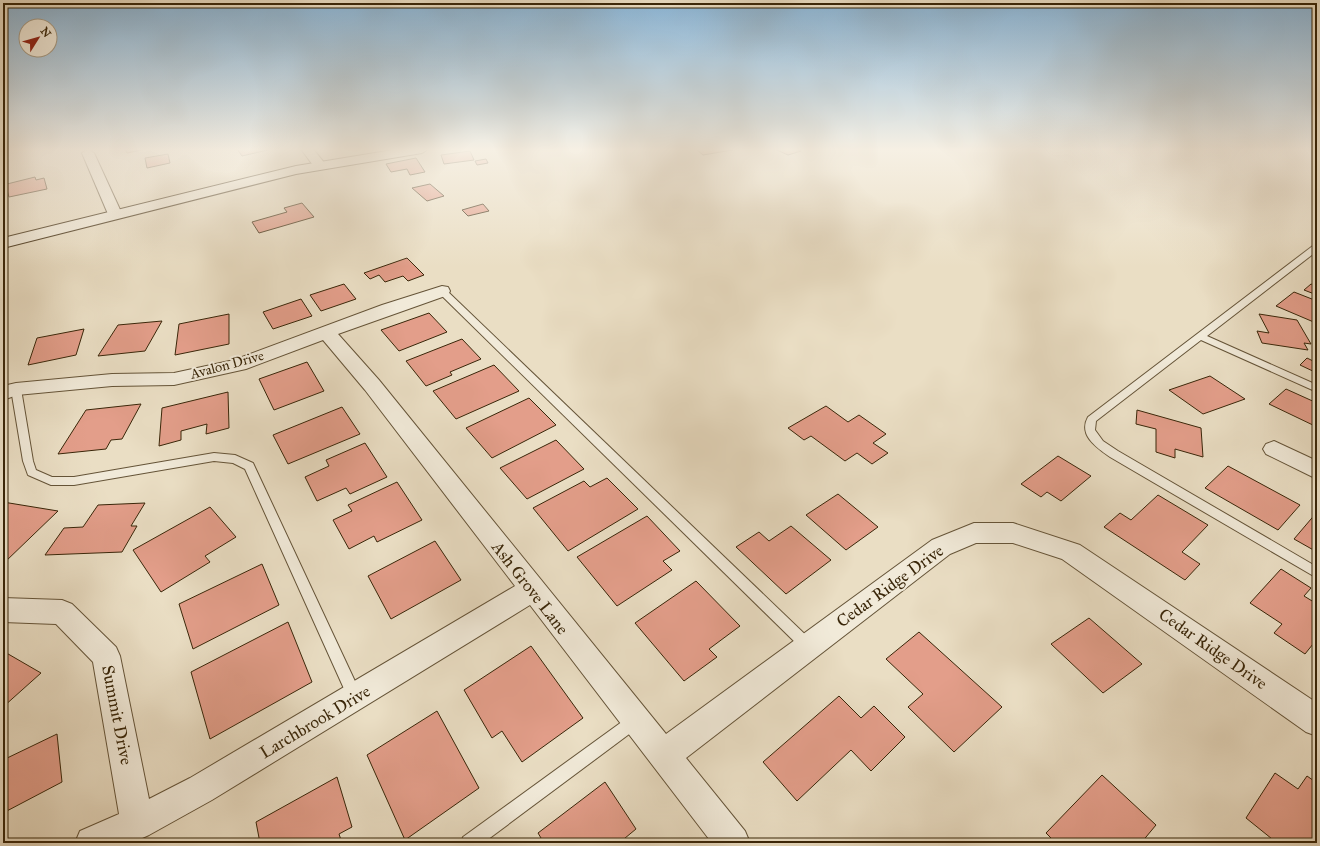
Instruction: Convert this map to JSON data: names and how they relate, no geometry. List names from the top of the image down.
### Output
{
  "streets": {
    "street": [
      "Avalon Drive",
      "Cedar Ridge Drive",
      "Ash Grove Lane",
      "Summit Drive",
      "Larchbrook Drive"
    ]
  },
  "crossings": [
    ["Avalon Drive", "Ash Grove Lane"],
    ["Cedar Ridge Drive", "Ash Grove Lane"],
    ["Ash Grove Lane", "Larchbrook Drive"],
    ["Summit Drive", "Larchbrook Drive"]
  ],
  "north": "top right"
}
